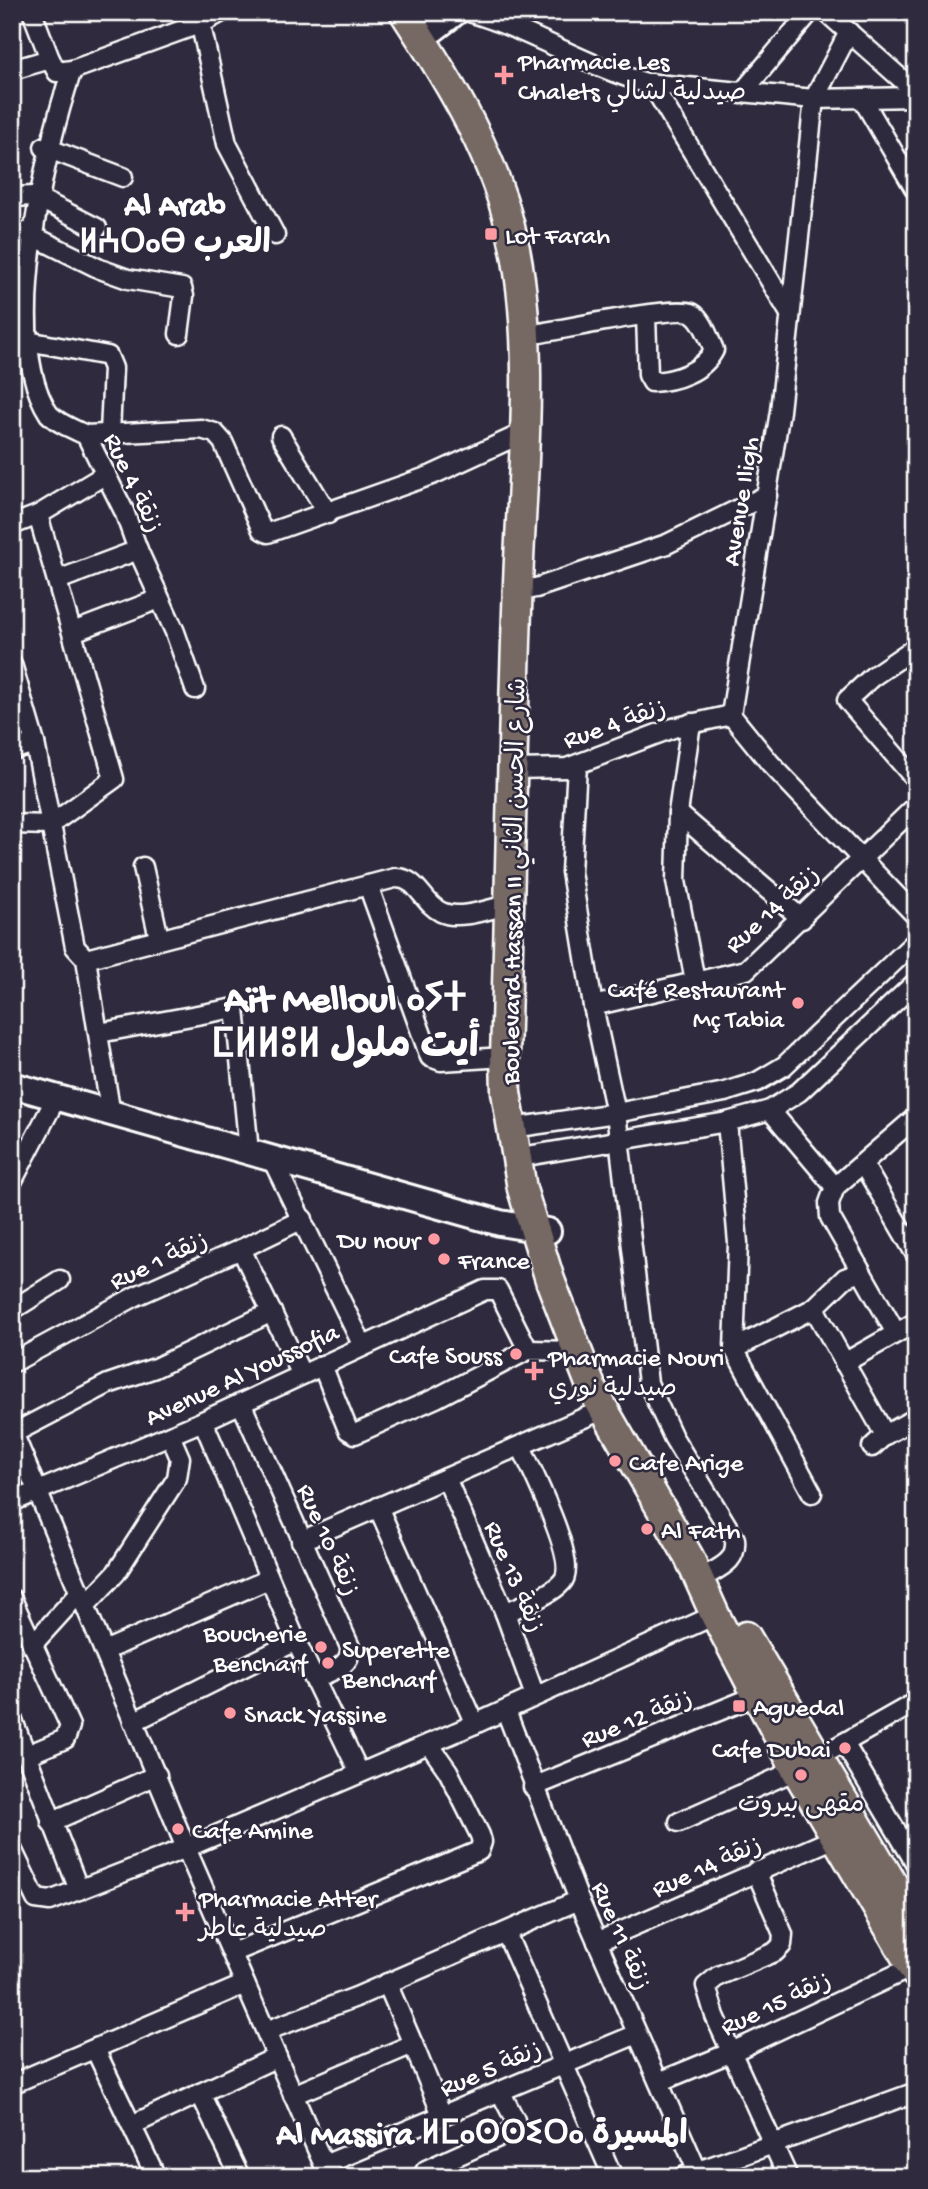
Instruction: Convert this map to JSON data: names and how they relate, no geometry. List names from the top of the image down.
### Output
{
  "streets": {
    "main road": ["Boulevard Hassan II شارع الحسن الثاني"],
    "street": [
      "Rue 4 زنقة",
      "Avenue Iligh",
      "Rue 14 زنقة",
      "Rue 1 زنقة",
      "Avenue Al Youssofia",
      "Rue 10 زنقة",
      "Rue 13 زنقة",
      "Rue 12 زنقة",
      "Rue 11 زنقة",
      "Rue 15 زنقة",
      "Rue 5 زنقة"
    ]
  },
  "crossings": [
    ["Rue 4 زنقة", "Avenue Iligh"],
    ["Rue 4 زنقة", "Boulevard Hassan II شارع الحسن الثاني"],
    ["Boulevard Hassan II شارع الحسن الثاني", "Rue 14 زنقة"],
    ["Boulevard Hassan II شارع الحسن الثاني", "Rue 12 زنقة"],
    ["Boulevard Hassan II شارع الحسن الثاني", "Rue 15 زنقة"],
    ["Rue 14 زنقة", "Rue 11 زنقة"],
    ["Rue 1 زنقة", "Avenue Al Youssofia"],
    ["Avenue Al Youssofia", "Rue 10 زنقة"],
    ["Rue 12 زنقة", "Rue 11 زنقة"],
    ["Rue 11 زنقة", "Rue 15 زنقة"],
    ["Rue 11 زنقة", "Rue 5 زنقة"]
  ],
  "districts": ["Al Arab ⵍⵄⵔⴰⴱ العرب", "Aït Melloul ⴰⵢⵜ ⵎⵍⵍⵓⵍ أيت ملول", "Al Massira ⵍⵎⴰⵙⵙⵉⵔⴰ المسيرة"],
  "places": {
    "health": ["Pharmacie Les Chalets صيدلية لشالي", "Pharmacie Nouri صيدلية نوري", "Pharmacie Atter صيدلية عاطر"],
    "transit": ["Lot Farah", "Aguedal"],
    "other": [
      "Café Restaurant Mç Tabia",
      "Du nour",
      "France",
      "Cafe Souss",
      "Cafe Arige",
      "Al Fath",
      "Boucherie Bencharf",
      "Superette Bencharf",
      "Snack Yassine",
      "Cafe Dubai",
      "مقهى بيروت",
      "Cafe Amine"
    ]
  }
}
